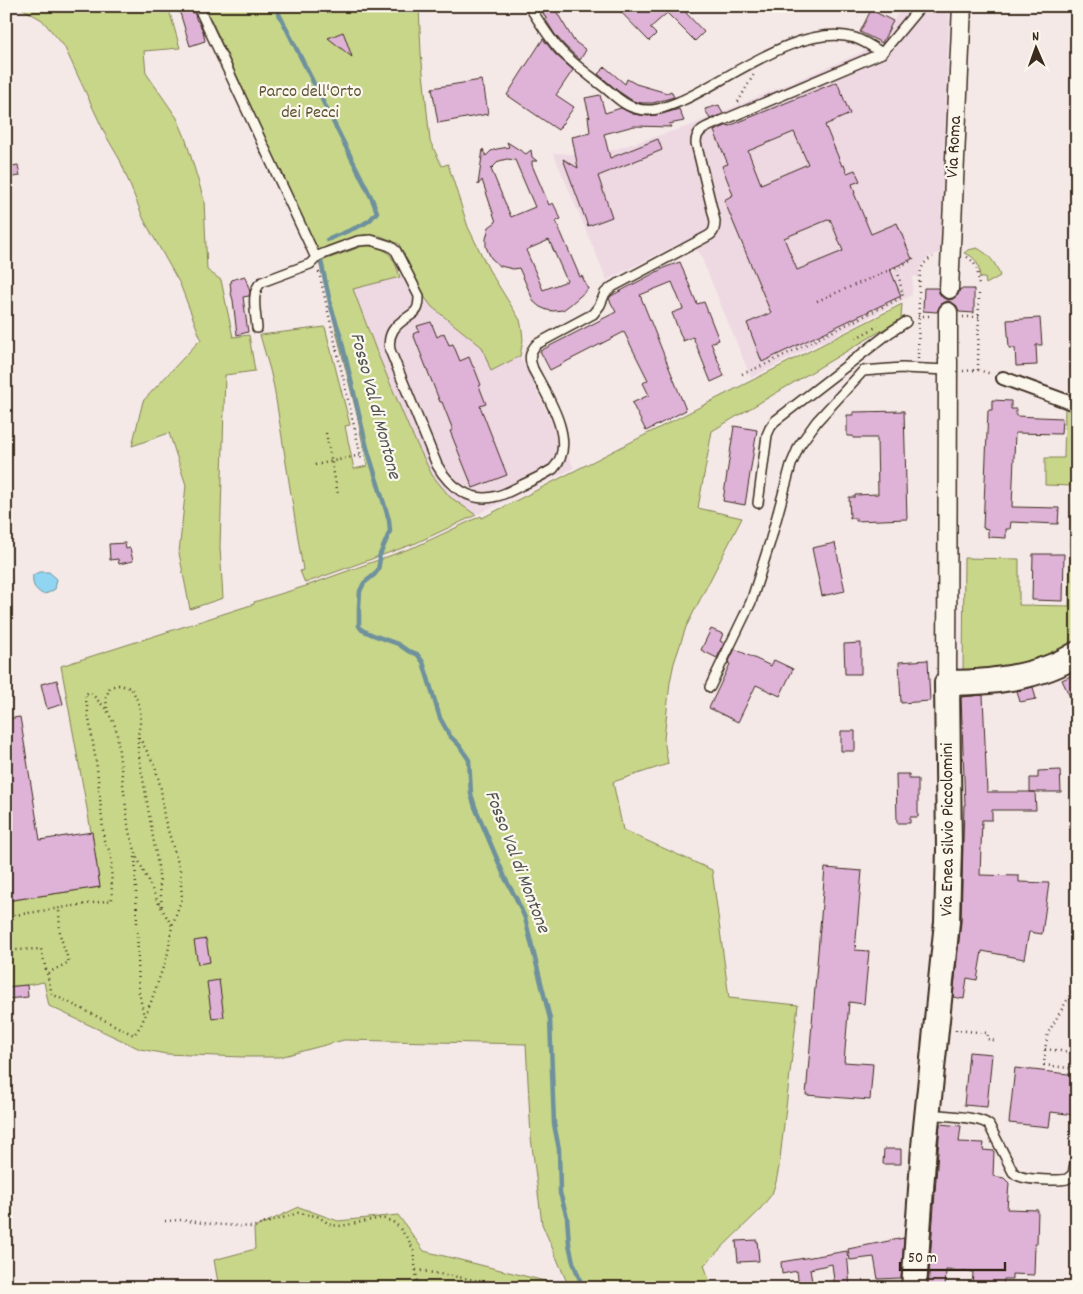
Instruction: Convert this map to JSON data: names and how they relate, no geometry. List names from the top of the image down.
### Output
{
  "streets": {
    "main road": ["Via Enea Silvio Piccolomini"],
    "street": ["Via Roma"]
  },
  "water": ["Fosso Val di Montone"],
  "parks": ["Parco dell'Orto dei Pecci"],
  "scale_bar": "50 m",
  "north": "top"
}
